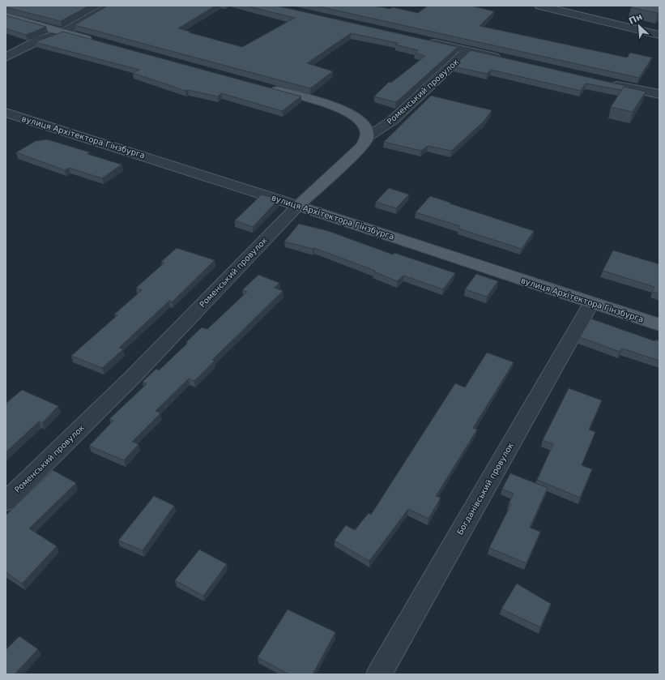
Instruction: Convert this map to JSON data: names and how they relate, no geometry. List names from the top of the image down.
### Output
{
  "streets": {
    "main road": ["Роменський провулок", "вулиця Архітектора Гінзбурга"],
    "street": ["Богданівський провулок"]
  },
  "crossings": [
    ["Роменський провулок", "вулиця Архітектора Гінзбурга"],
    ["вулиця Архітектора Гінзбурга", "Богданівський провулок"]
  ],
  "north": "top left"
}
